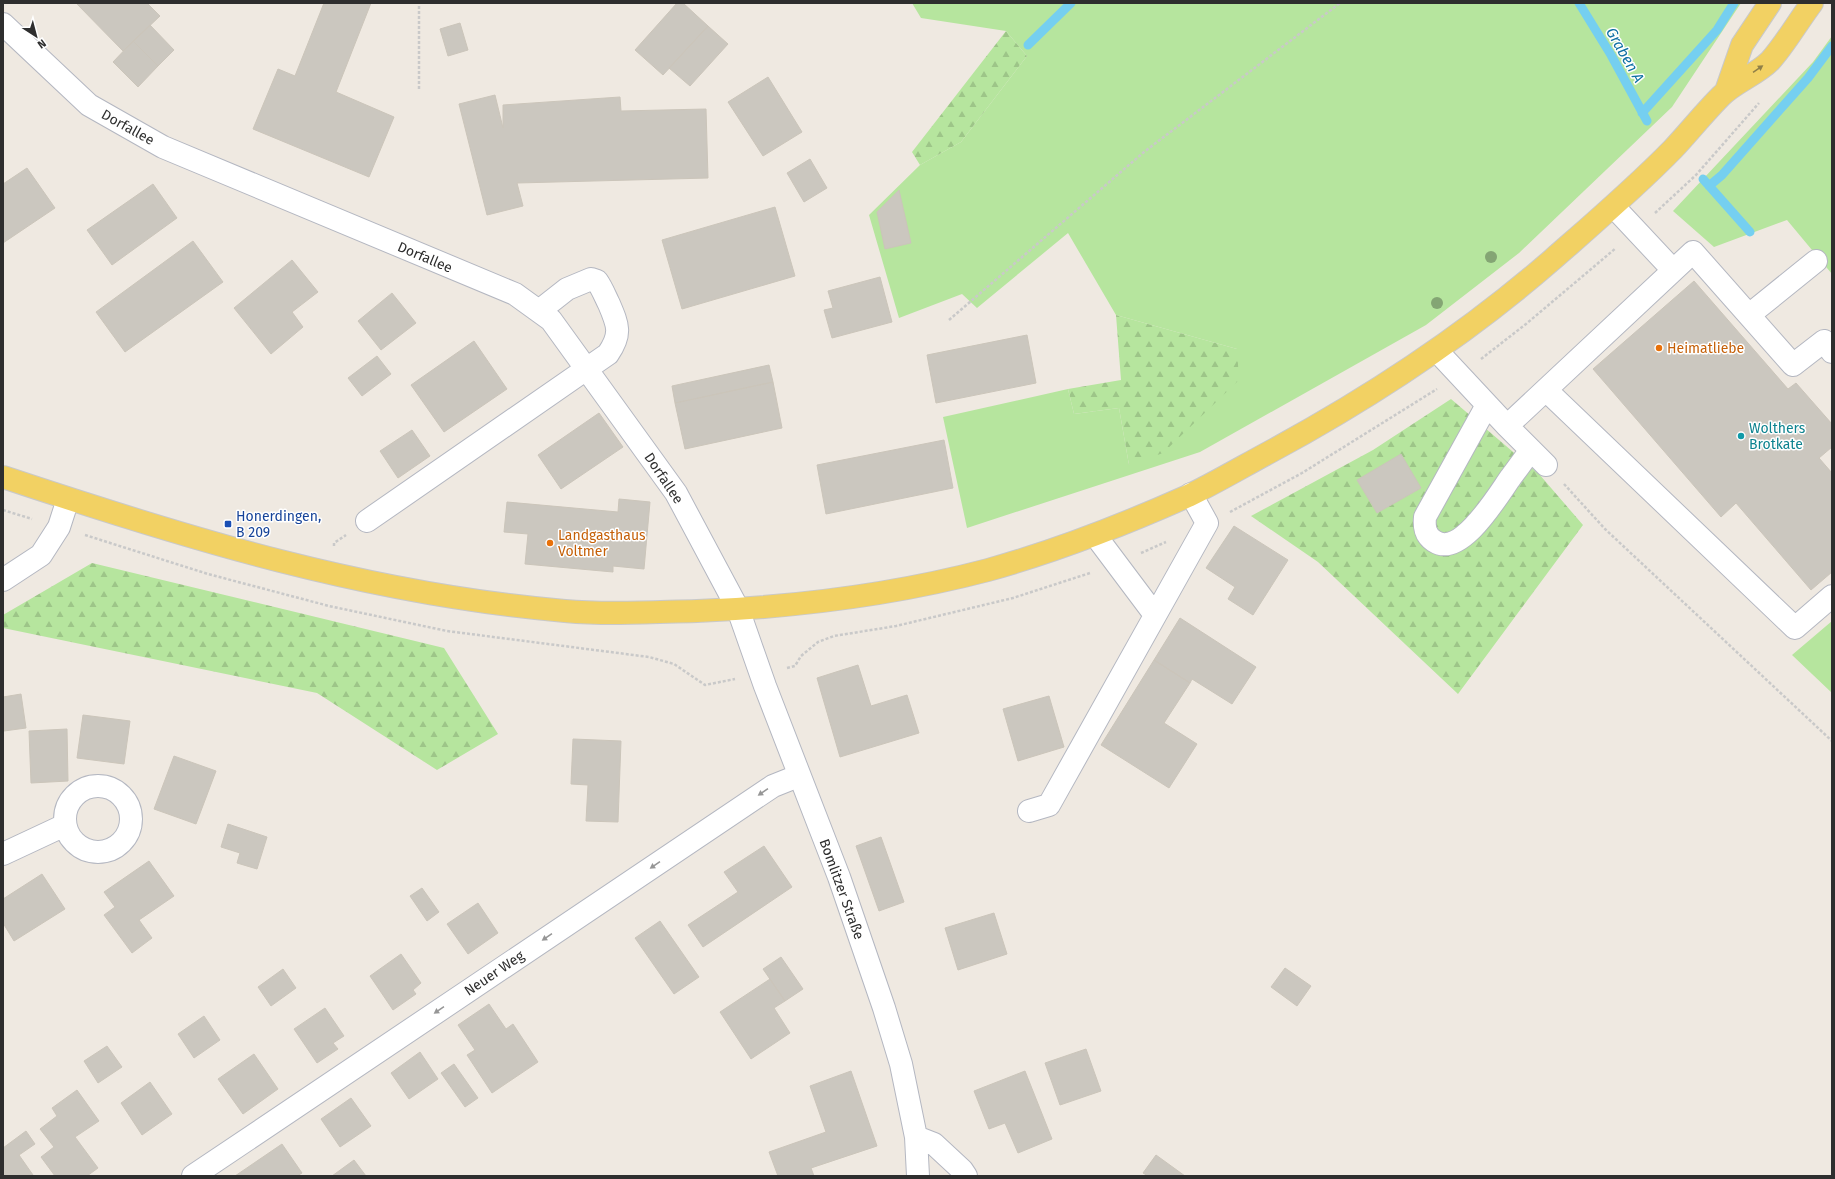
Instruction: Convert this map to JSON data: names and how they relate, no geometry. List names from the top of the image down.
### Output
{
  "streets": {
    "street": ["Dorfallee", "Bomlitzer Straße", "Neuer Weg"]
  },
  "crossings": [
    ["Dorfallee", "Bomlitzer Straße"],
    ["Bomlitzer Straße", "Neuer Weg"]
  ],
  "one_way": ["Neuer Weg"],
  "water": ["Graben A"],
  "places": {
    "other": ["Heimatliebe", "Wolthers Brotkate", "Landgasthaus Voltmer"],
    "transit": ["Honerdingen, B 209"]
  },
  "north": "bottom right"
}
